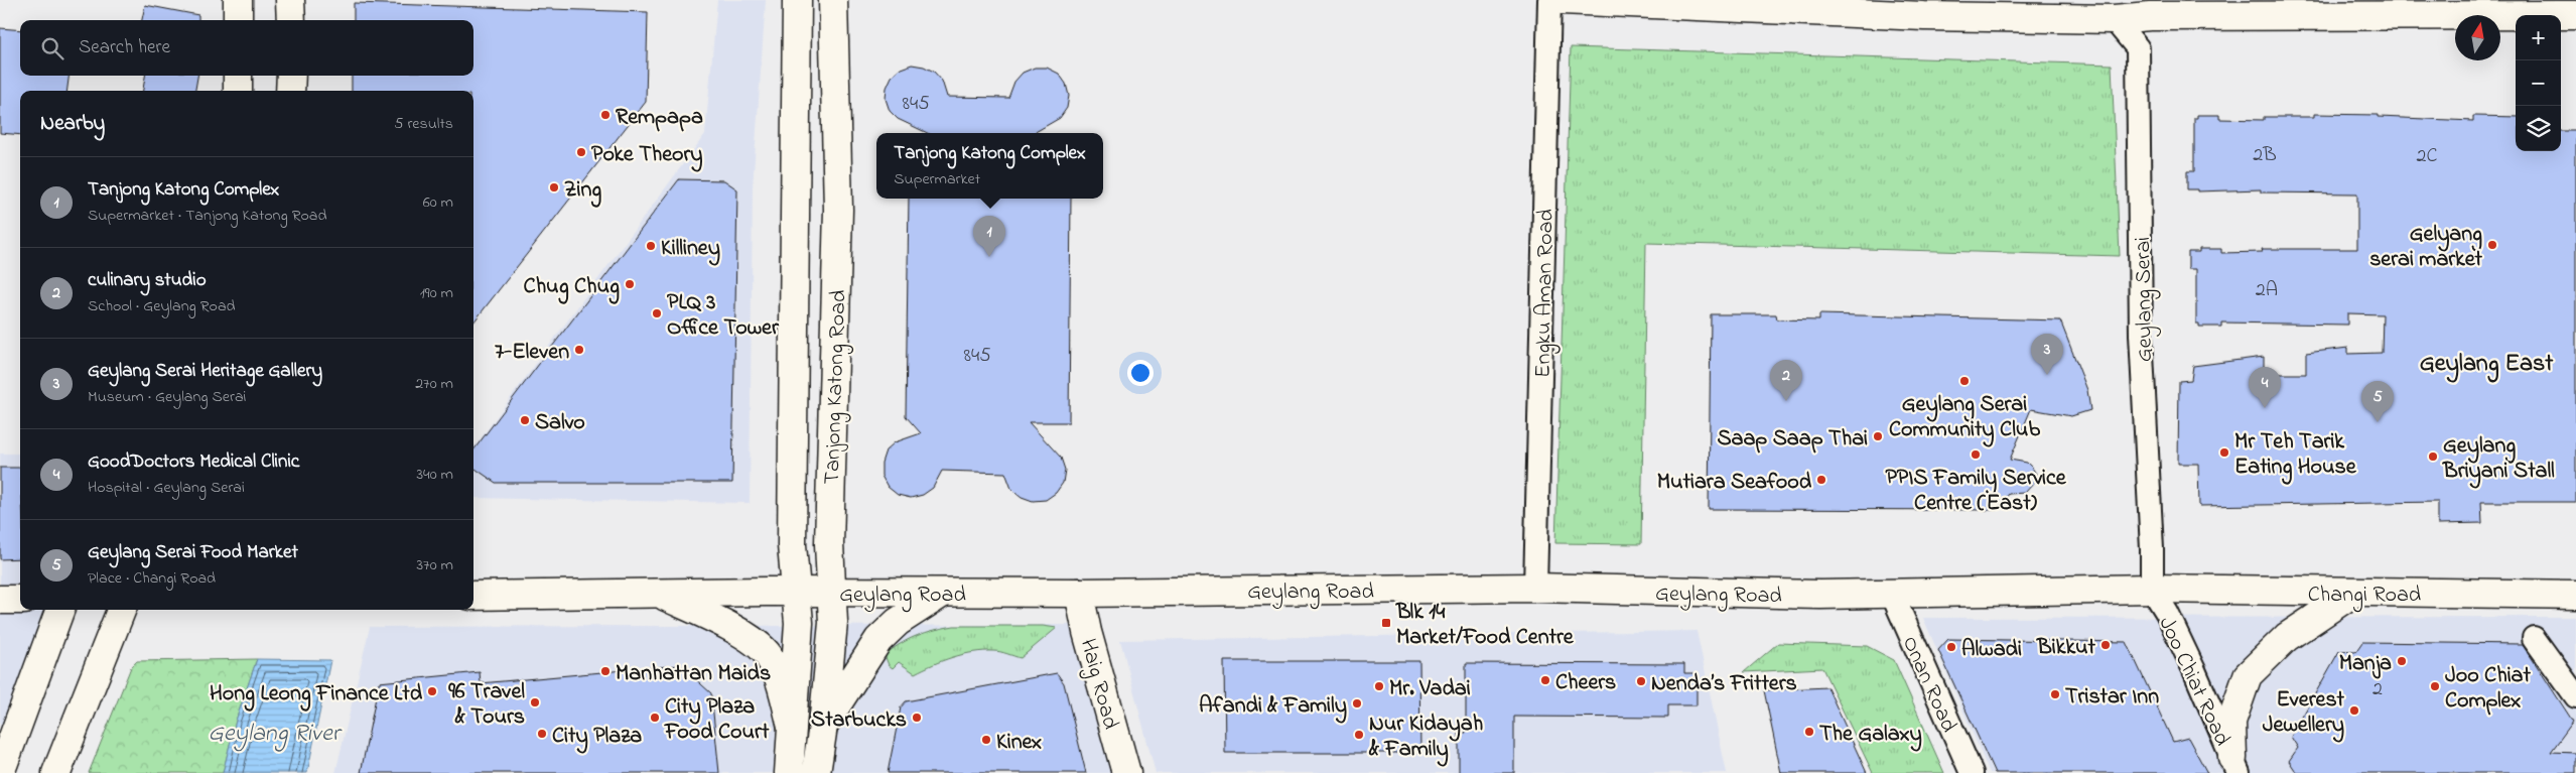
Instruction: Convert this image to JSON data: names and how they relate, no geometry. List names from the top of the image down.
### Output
{
  "streets": {
    "main road": [
      "Tanjong Katong Road",
      "Geylang Road",
      "Changi Road",
      "Haig Road"
    ],
    "street": [
      "Engku Aman Road",
      "Geylang Serai",
      "Joo Chiat Road",
      "Onan Road"
    ]
  },
  "crossings": [
    ["Engku Aman Road", "Geylang Road"],
    ["Geylang Serai", "Geylang Road"],
    ["Geylang Serai", "Changi Road"],
    ["Geylang Serai", "Joo Chiat Road"],
    ["Tanjong Katong Road", "Geylang Road"],
    ["Geylang Road", "Changi Road"],
    ["Geylang Road", "Joo Chiat Road"],
    ["Geylang Road", "Haig Road"],
    ["Geylang Road", "Onan Road"],
    ["Changi Road", "Joo Chiat Road"]
  ],
  "districts": ["Geylang East"],
  "water": ["Geylang River"],
  "places": {
    "other": [
      "Rempapa",
      "Poke Theory",
      "Zing",
      "Gelyang serai market",
      "Killiney",
      "Chug Chug",
      "PLQ 3 Office Tower",
      "7-Eleven",
      "Geylang Serai Community Club",
      "Salvo",
      "Saap Saap Thai",
      "Mr Teh Tarik Eating House",
      "PPIS Family Service Centre (East)",
      "Geylang Briyani Stall",
      "Mutiara Seafood",
      "Bikkut",
      "Alwadi",
      "Manja",
      "Manhattan Maids",
      "Cheers",
      "Nenda’s Fritters",
      "Mr. Vadai",
      "Joo Chiat Complex",
      "Hong Leong Finance Ltd",
      "Tristar Inn",
      "96 Travel & Tours",
      "Afandi & Family",
      "Everest Jewellery",
      "City Plaza Food Court",
      "Starbucks",
      "The Galaxy",
      "City Plaza",
      "Nur Kidayah & Family",
      "Kinex"
    ],
    "transit": ["Blk 14 Market/Food Centre"]
  },
  "house_numbers": [
    "845",
    "2B",
    "2C",
    "2A",
    "845",
    "2"
  ],
  "north": "top",
  "page": {
    "map_buttons": ["+", "−"],
    "search": "Search here",
    "heading": ["Nearby", "5 results"],
    "popup": ["Tanjong Katong Complex", "Supermarket"],
    "list": [
      {
        "mark": "1",
        "name": "Tanjong Katong Complex",
        "note": "Supermarket · Tanjong Katong Road",
        "value": "60 m"
      },
      {
        "mark": "2",
        "name": "culinary studio",
        "note": "School · Geylang Road",
        "value": "190 m"
      },
      {
        "mark": "3",
        "name": "Geylang Serai Heritage Gallery",
        "note": "Museum · Geylang Serai",
        "value": "270 m"
      },
      {
        "mark": "4",
        "name": "GoodDoctors Medical Clinic",
        "note": "Hospital · Geylang Serai",
        "value": "340 m"
      },
      {
        "mark": "5",
        "name": "Geylang Serai Food Market",
        "note": "Place · Changi Road",
        "value": "370 m"
      }
    ],
    "pins": [
      "1",
      "3",
      "2",
      "4",
      "5"
    ]
  }
}
